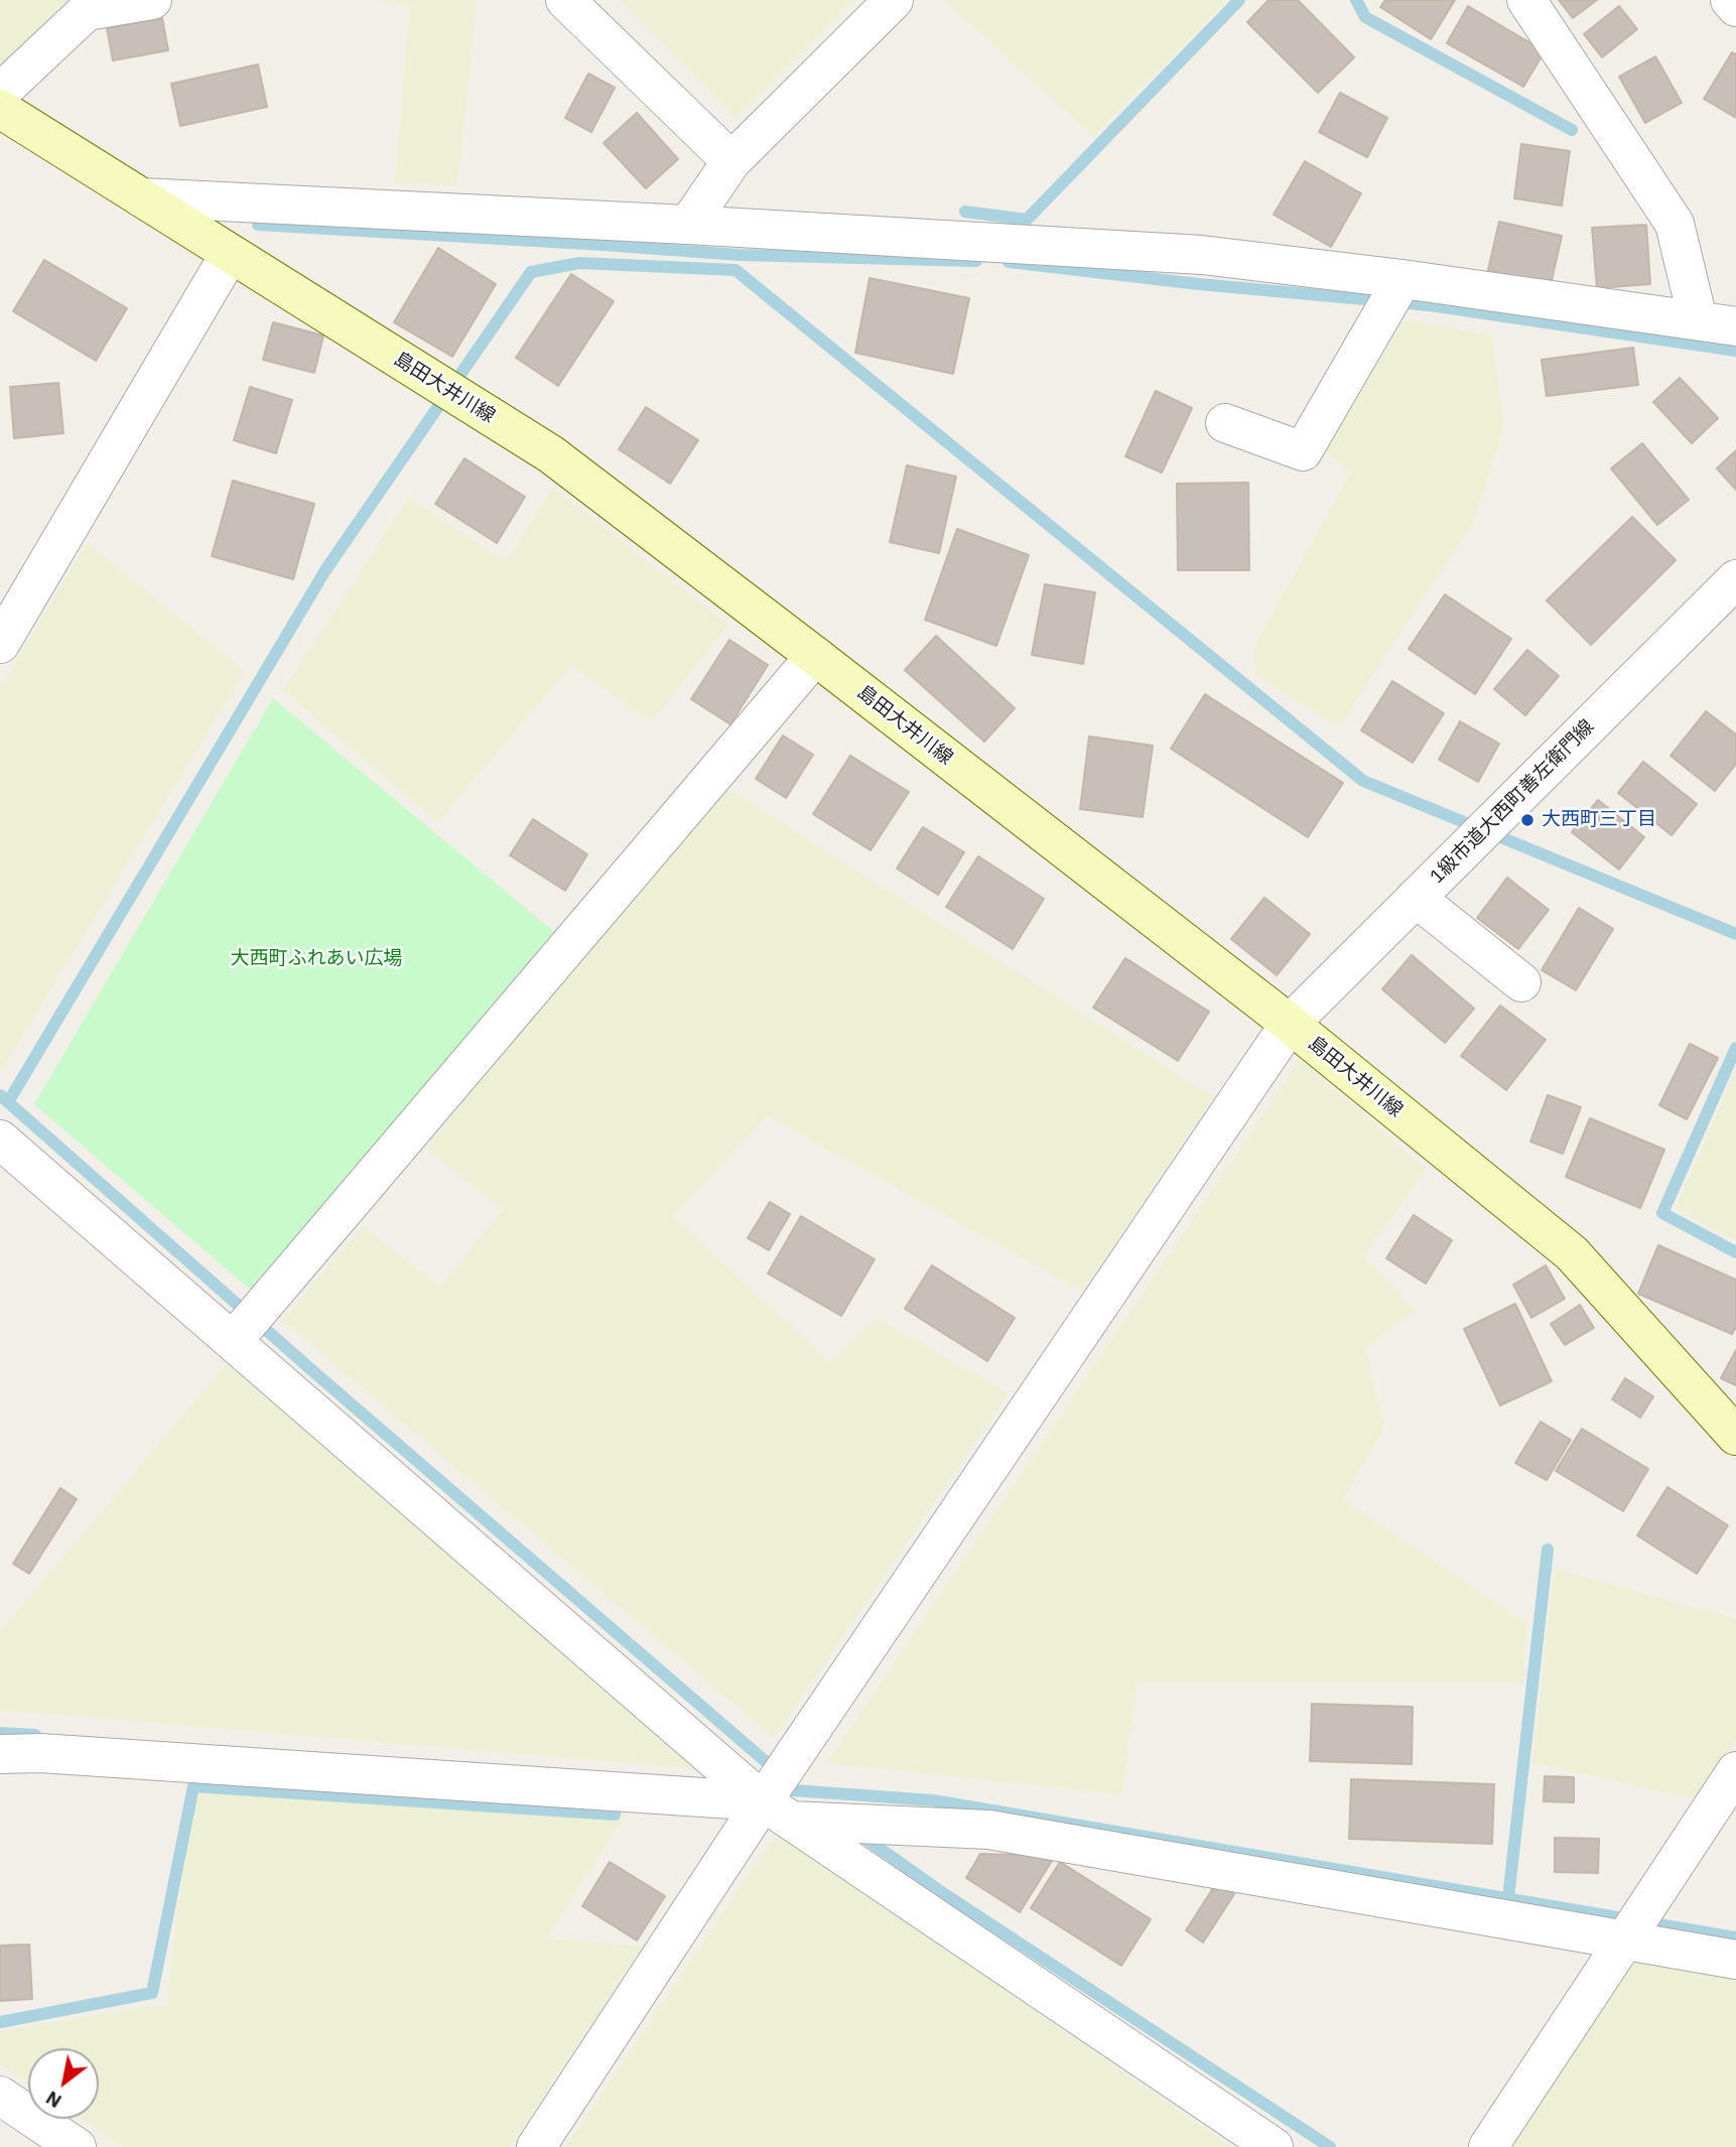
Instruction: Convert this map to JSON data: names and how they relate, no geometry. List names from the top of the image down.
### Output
{
  "streets": {
    "main road": ["島田大井川線"],
    "street": ["1級市道大西町善左衛門線"]
  },
  "crossings": [
    ["島田大井川線", "1級市道大西町善左衛門線"]
  ],
  "parks": ["大西町ふれあい広場"],
  "places": ["大西町三丁目"],
  "north": "bottom left"
}
